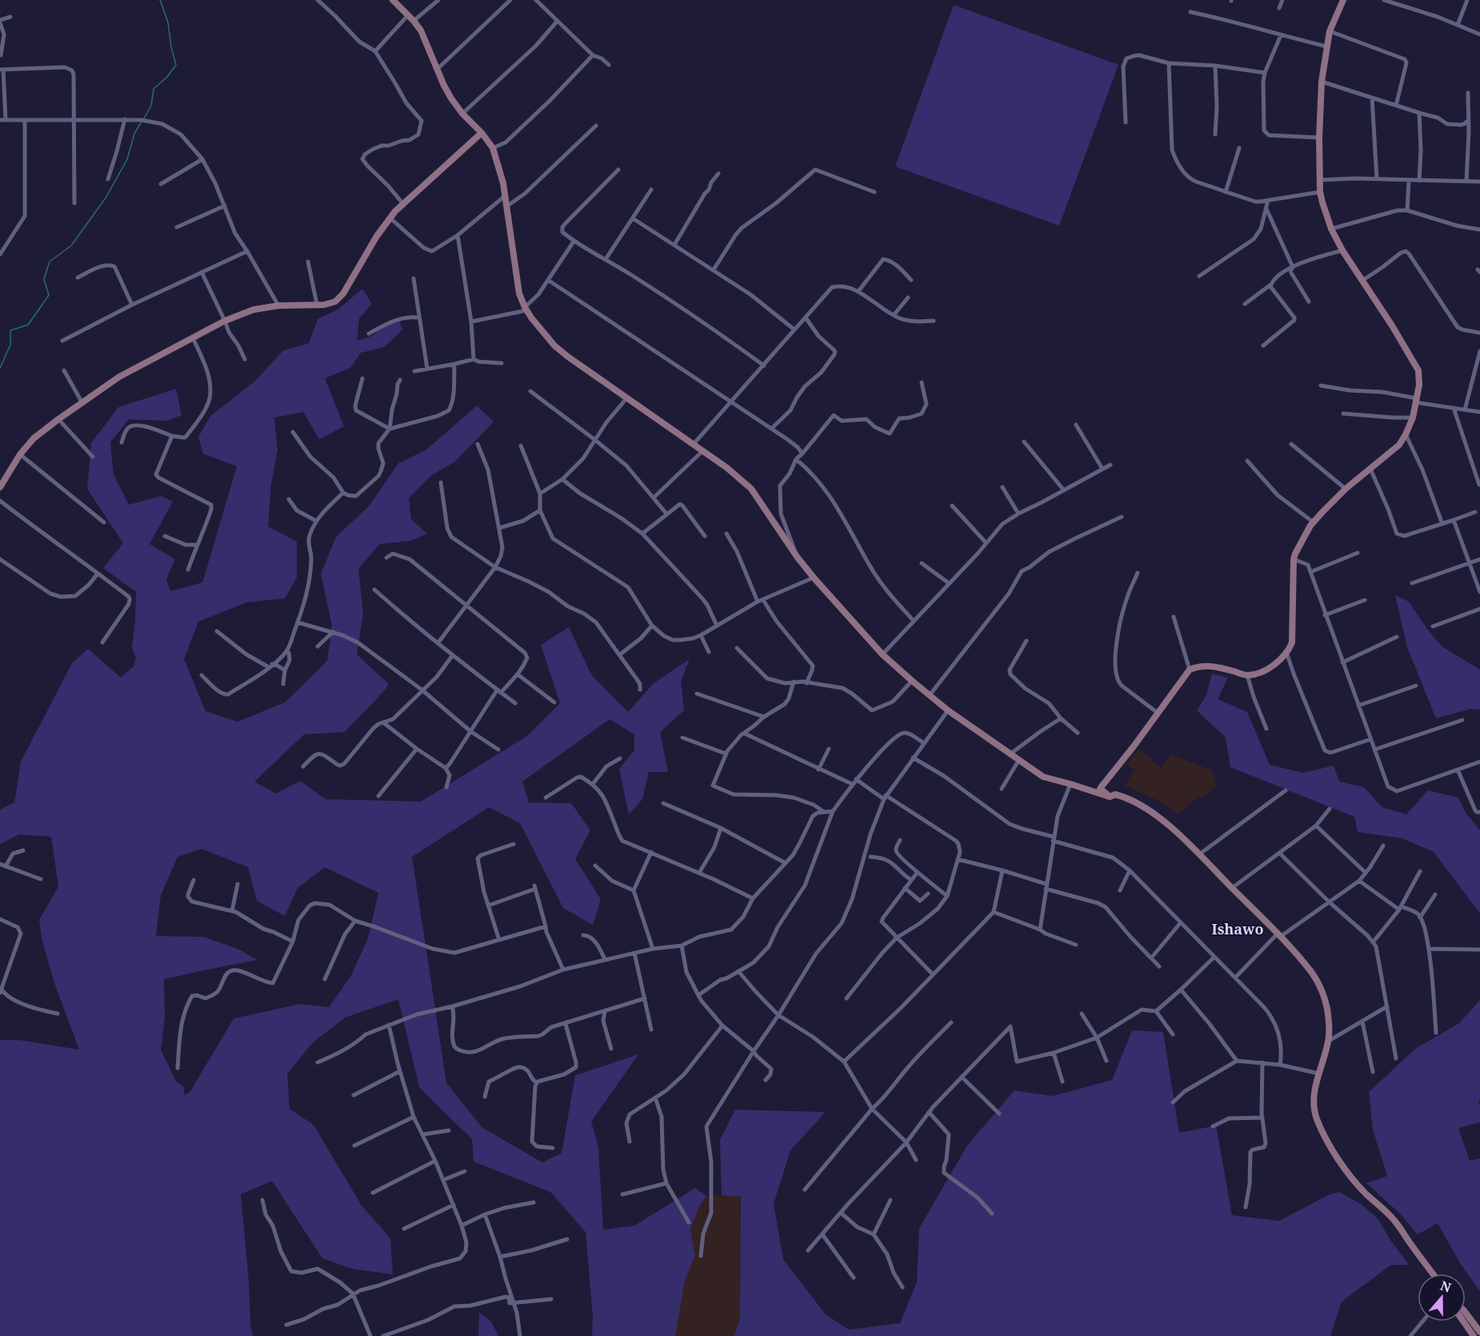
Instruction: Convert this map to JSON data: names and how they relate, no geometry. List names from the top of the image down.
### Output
{
  "districts": ["Ishawo"],
  "north": "top"
}
